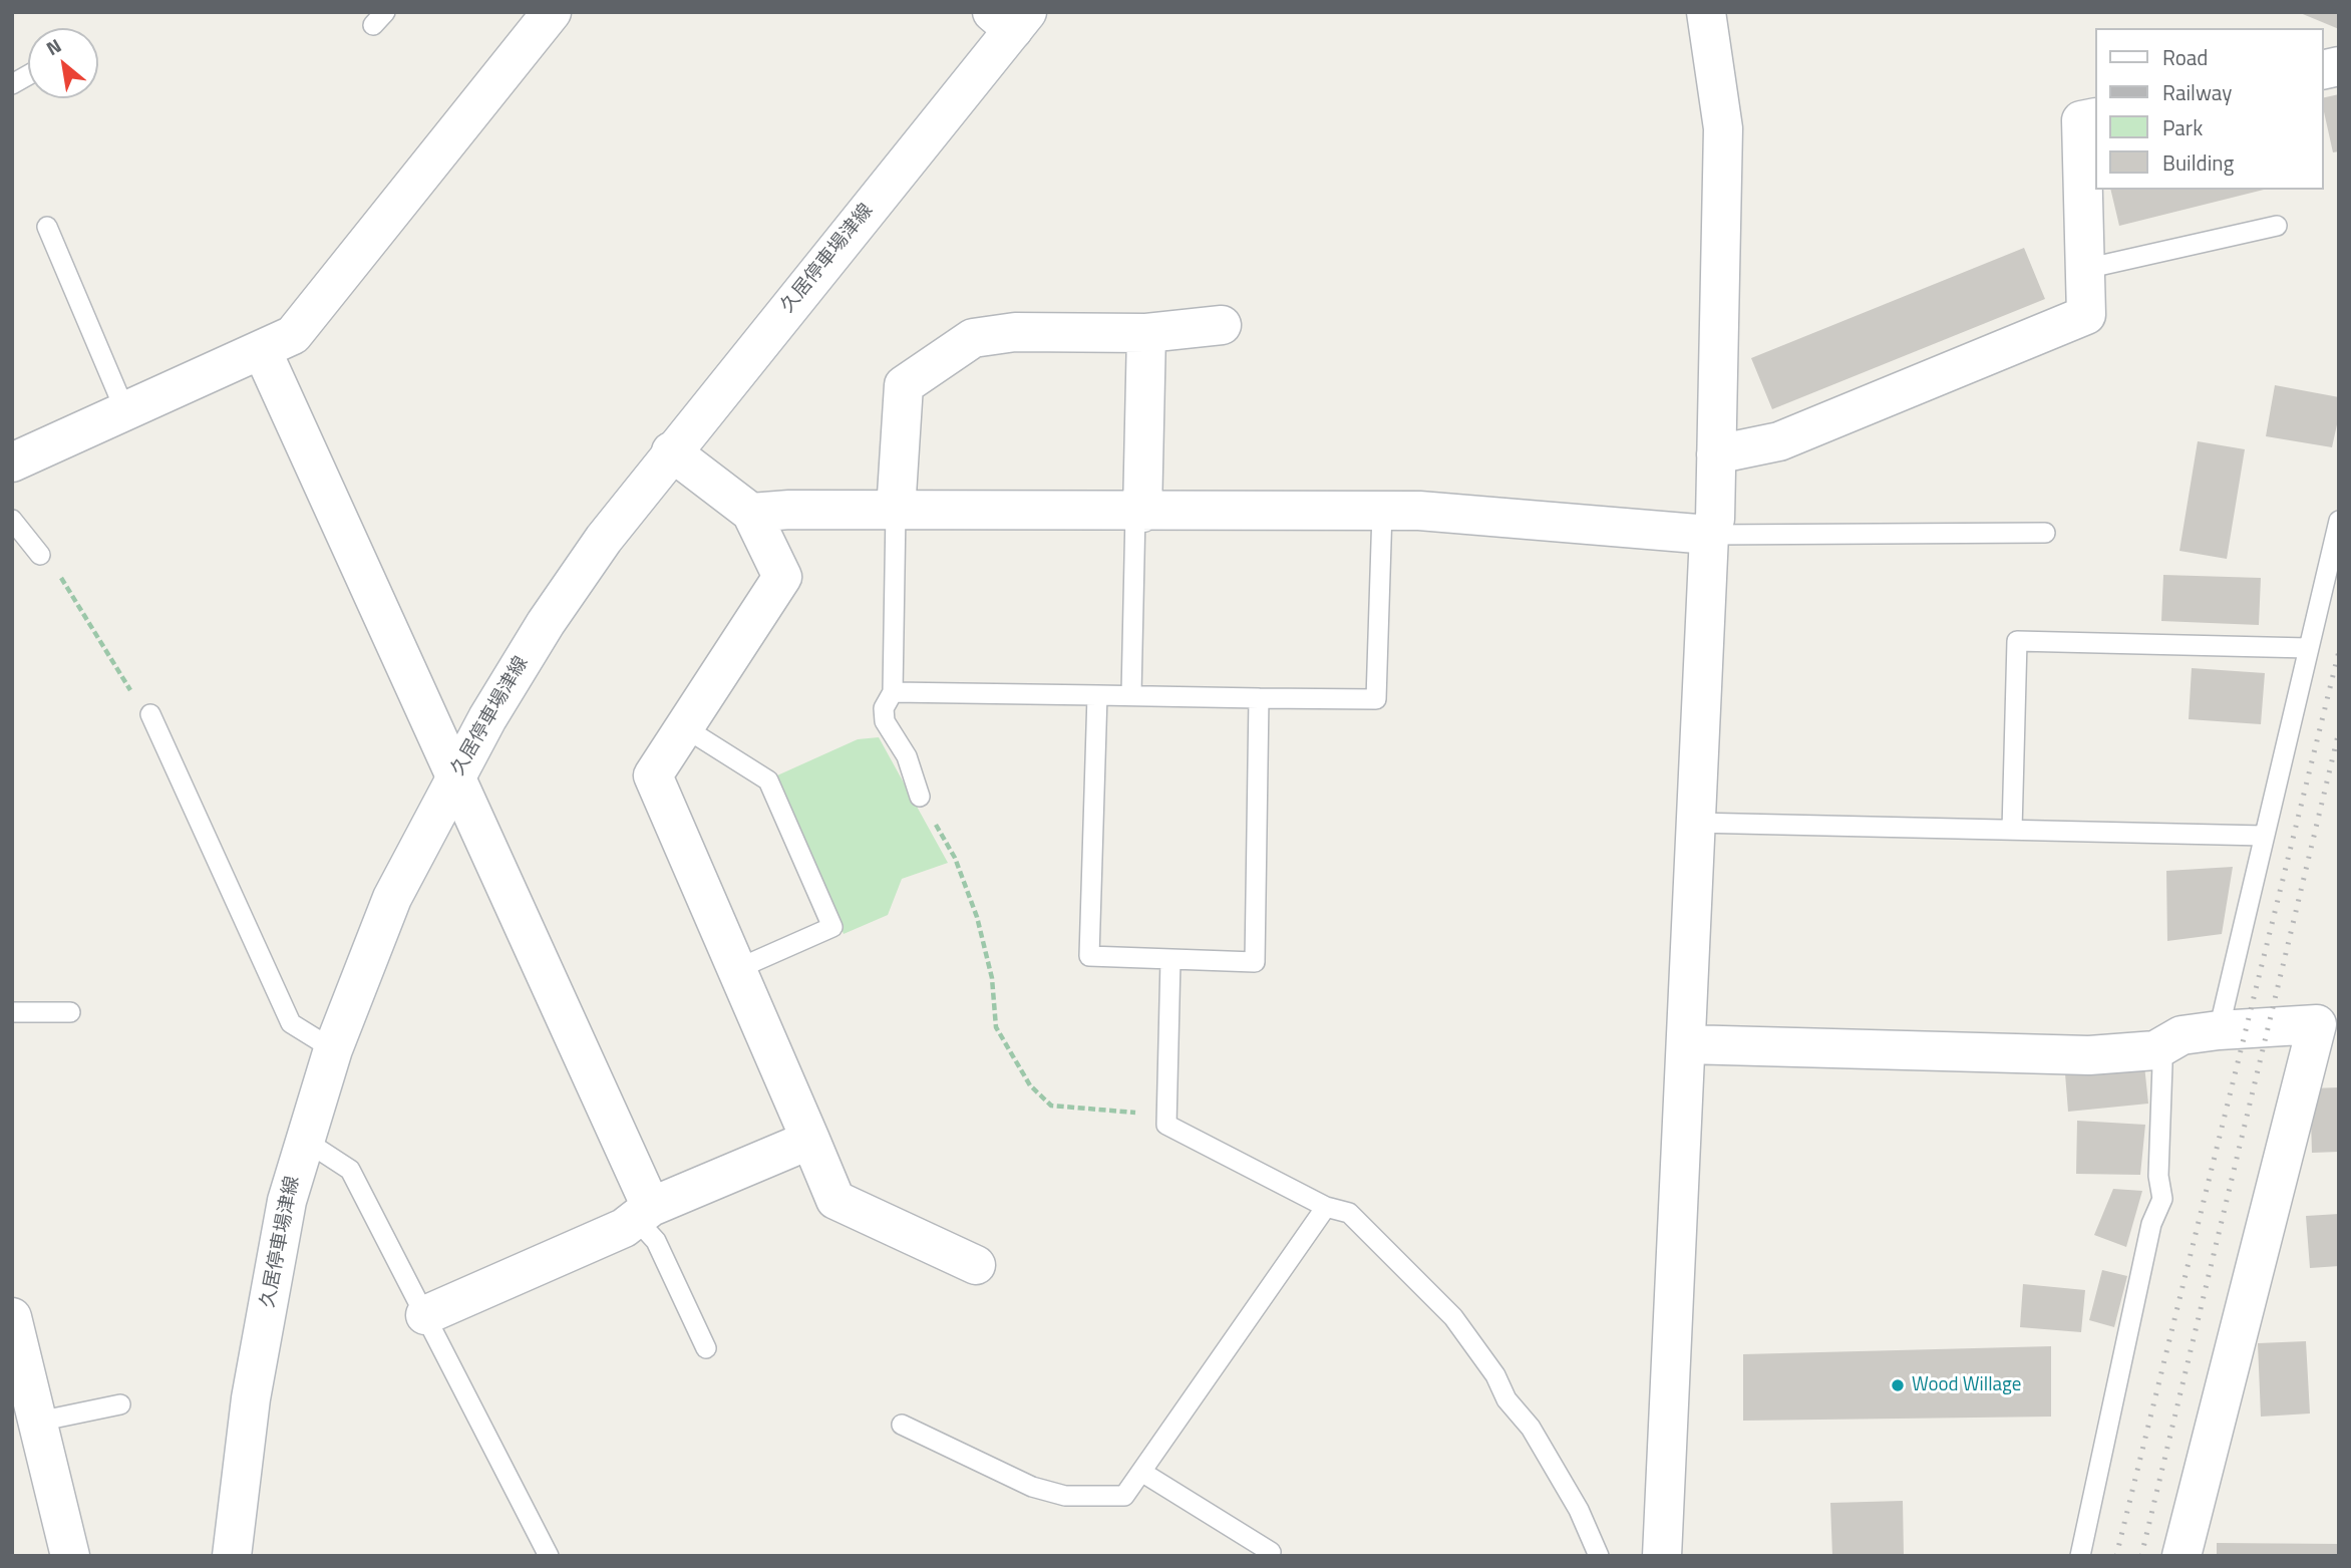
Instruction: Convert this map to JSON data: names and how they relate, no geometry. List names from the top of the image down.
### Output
{
  "streets": {
    "street": ["久居停車場津線"]
  },
  "places": ["Wood Willage"],
  "legend": [
    "Road",
    "Railway",
    "Park",
    "Building"
  ],
  "north": "top left"
}
